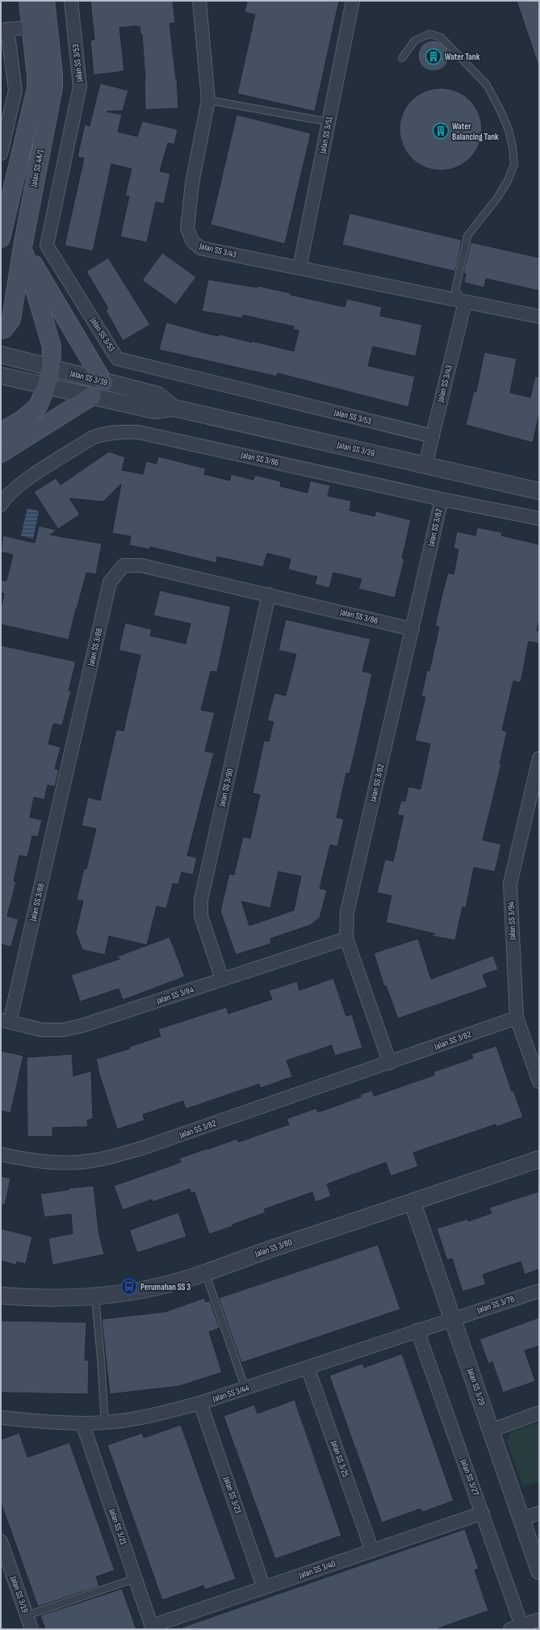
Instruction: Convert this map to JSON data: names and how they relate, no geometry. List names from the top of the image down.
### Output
{
  "streets": {
    "main road": ["Jalan SS 4A/1"],
    "street": [
      "Jalan SS 3/53",
      "Jalan SS 3/51",
      "Jalan SS 3/43",
      "Jalan SS 3/39",
      "Jalan SS 3/86",
      "Jalan SS 3/82",
      "Jalan SS 3/88",
      "Jalan SS 3/90",
      "Jalan SS 3/94",
      "Jalan SS 3/84",
      "Jalan SS 3/80",
      "Jalan SS 3/78",
      "Jalan SS 3/29",
      "Jalan SS 3/44",
      "Jalan SS 3/25",
      "Jalan SS 3/27",
      "Jalan SS 3/23",
      "Jalan SS 3/21",
      "Jalan SS 3/40",
      "Jalan SS 3/19"
    ]
  },
  "crossings": [
    ["Jalan SS 3/53", "Jalan SS 3/43"],
    ["Jalan SS 3/51", "Jalan SS 3/43"],
    ["Jalan SS 3/43", "Jalan SS 3/39"],
    ["Jalan SS 3/86", "Jalan SS 3/82"],
    ["Jalan SS 3/82", "Jalan SS 3/88"],
    ["Jalan SS 3/82", "Jalan SS 3/94"],
    ["Jalan SS 3/82", "Jalan SS 3/84"],
    ["Jalan SS 3/88", "Jalan SS 3/90"],
    ["Jalan SS 3/88", "Jalan SS 3/84"],
    ["Jalan SS 3/90", "Jalan SS 3/84"],
    ["Jalan SS 3/80", "Jalan SS 3/29"],
    ["Jalan SS 3/78", "Jalan SS 3/29"],
    ["Jalan SS 3/78", "Jalan SS 3/44"],
    ["Jalan SS 3/29", "Jalan SS 3/44"],
    ["Jalan SS 3/44", "Jalan SS 3/25"],
    ["Jalan SS 3/44", "Jalan SS 3/27"],
    ["Jalan SS 3/44", "Jalan SS 3/23"],
    ["Jalan SS 3/44", "Jalan SS 3/21"],
    ["Jalan SS 3/25", "Jalan SS 3/40"],
    ["Jalan SS 3/27", "Jalan SS 3/40"],
    ["Jalan SS 3/23", "Jalan SS 3/40"],
    ["Jalan SS 3/21", "Jalan SS 3/40"]
  ],
  "places": {
    "building": ["Water Tank", "Water Balancing Tank"],
    "bus stop": ["Perumahan SS 3"]
  }
}
